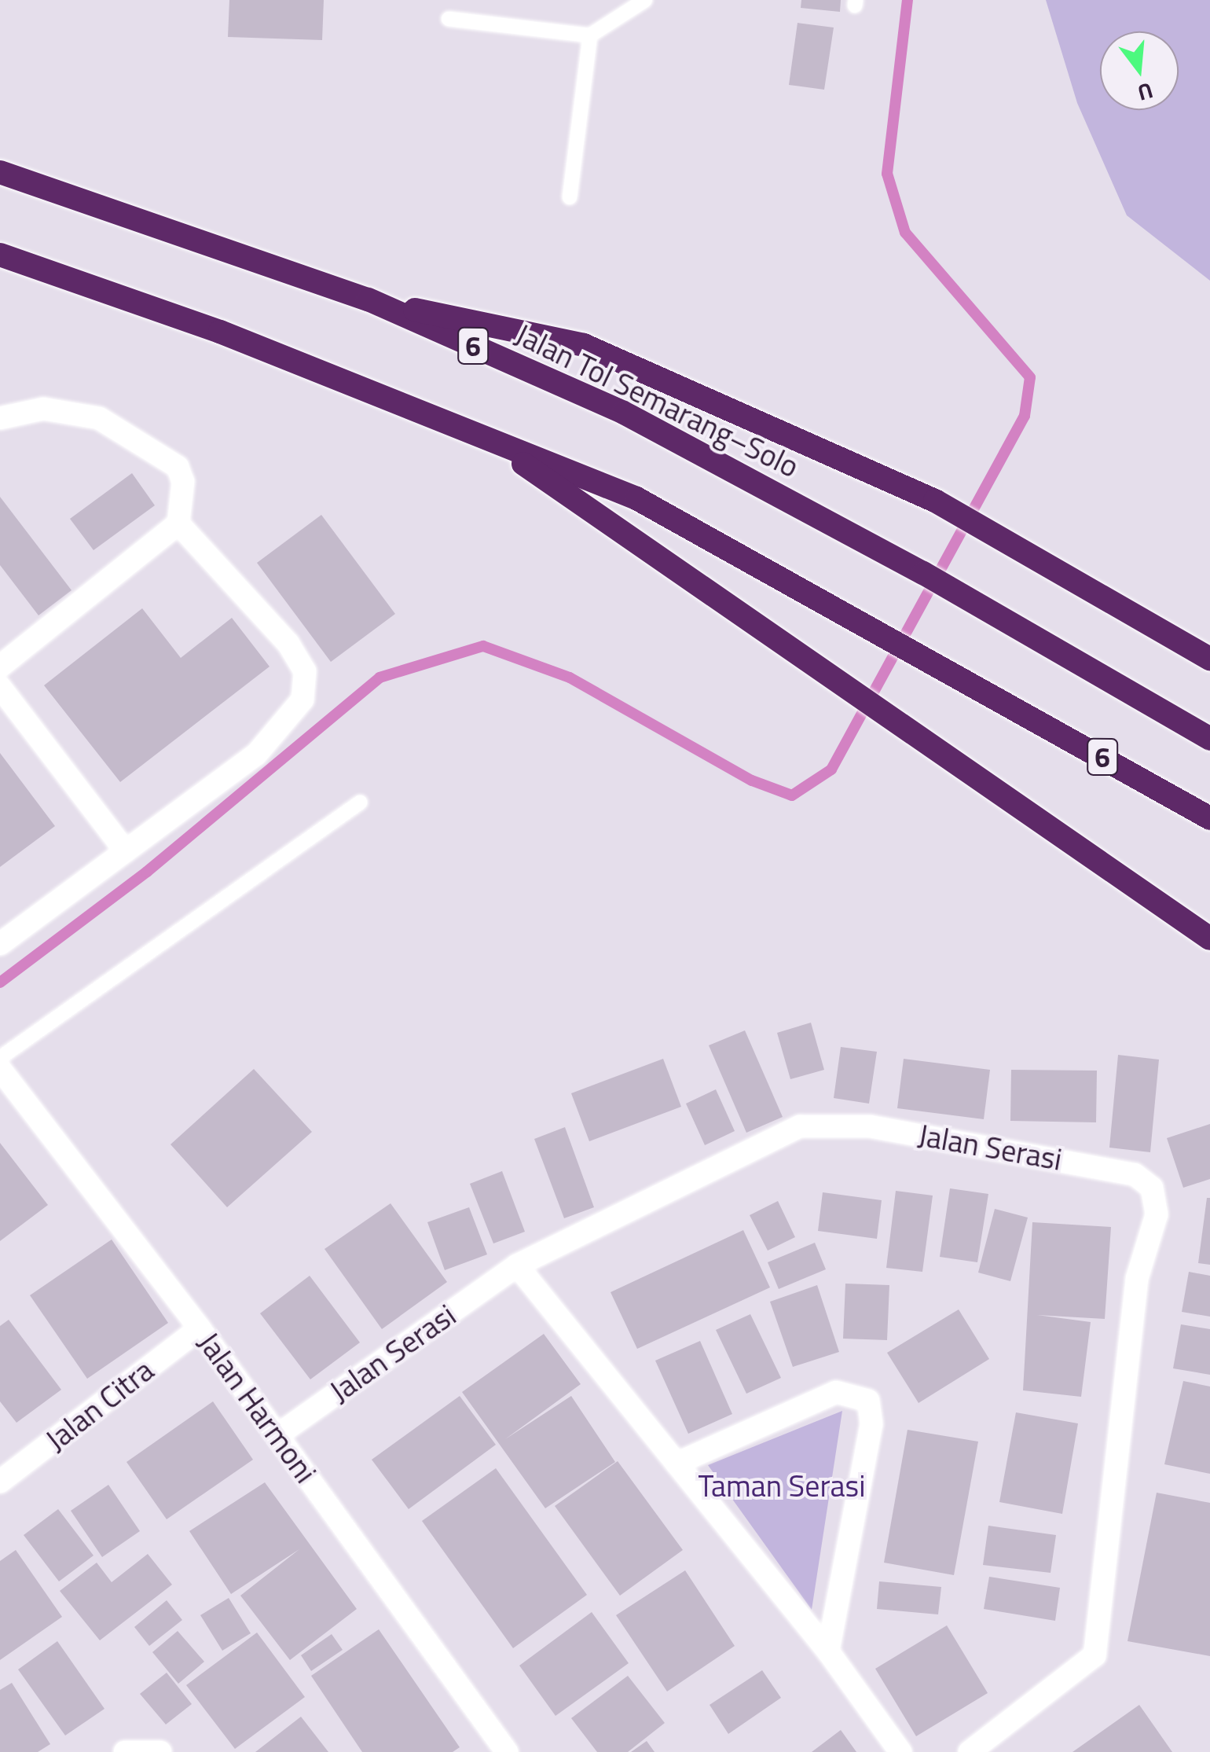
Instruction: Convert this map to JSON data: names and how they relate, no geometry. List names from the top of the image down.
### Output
{
  "streets": {
    "highway": ["6", "Jalan Tol Semarang–Solo"],
    "street": ["Jalan Serasi", "Jalan Citra", "Jalan Harmoni"]
  },
  "crossings": [
    ["Jalan Serasi", "Jalan Harmoni"],
    ["Jalan Citra", "Jalan Harmoni"]
  ],
  "parks": ["Taman Serasi"],
  "north": "bottom"
}
